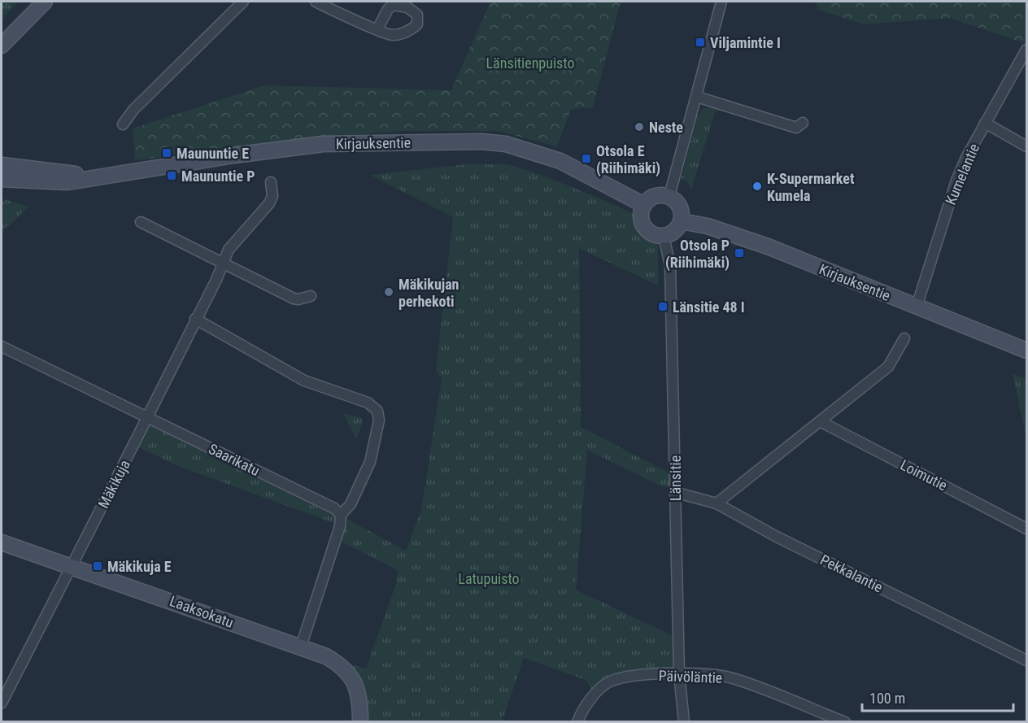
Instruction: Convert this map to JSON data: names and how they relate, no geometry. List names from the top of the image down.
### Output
{
  "streets": {
    "street": [
      "Kirjauksentie",
      "Kumelantie",
      "Saarikatu",
      "Loimutie",
      "Länsitie",
      "Mäkikuja",
      "Pekkalantie",
      "Laaksokatu",
      "Päivöläntie"
    ]
  },
  "crossings": [
    ["Kirjauksentie", "Kumelantie"],
    ["Kirjauksentie", "Länsitie"],
    ["Saarikatu", "Mäkikuja"],
    ["Länsitie", "Pekkalantie"],
    ["Länsitie", "Päivöläntie"],
    ["Mäkikuja", "Laaksokatu"]
  ],
  "parks": ["Länsitienpuisto", "Latupuisto"],
  "places": {
    "transit": [
      "Viljamintie I",
      "Maununtie E",
      "Otsola E (Riihimäki)",
      "Maununtie P",
      "Otsola P (Riihimäki)",
      "Länsitie 48 I",
      "Mäkikuja E"
    ],
    "other": ["Neste", "K-Supermarket Kumela", "Mäkikujan perhekoti"]
  },
  "scale_bar": "100 m"
}
